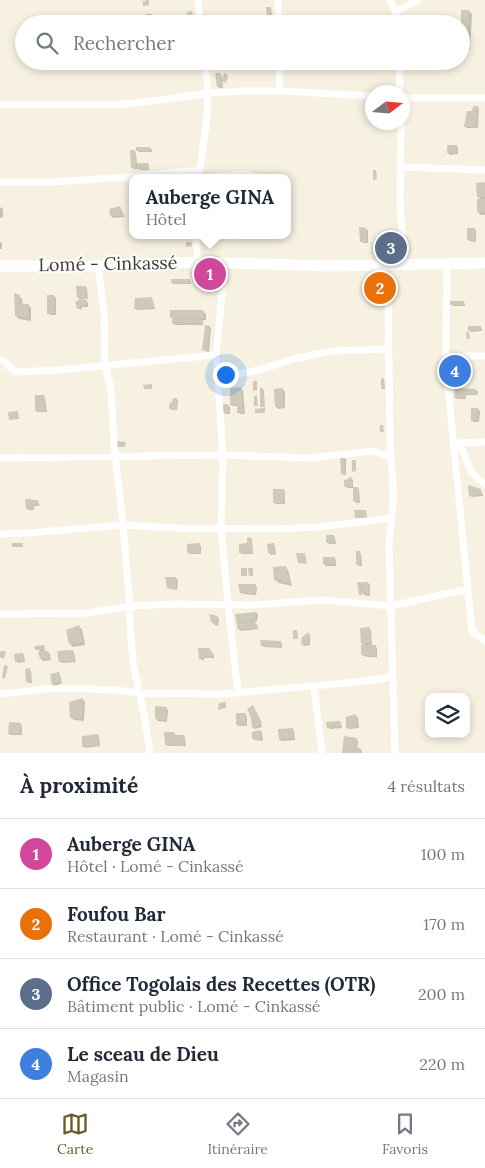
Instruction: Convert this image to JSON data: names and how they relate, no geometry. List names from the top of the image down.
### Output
{
  "streets": {
    "highway": ["Lomé - Cinkassé"]
  },
  "north": "right",
  "page": {
    "search": "Rechercher",
    "popup": ["Auberge GINA", "Hôtel"],
    "pins": [
      "3",
      "1",
      "2",
      "4"
    ],
    "heading": ["À proximité", "4 résultats"],
    "list": [
      {
        "mark": "1",
        "name": "Auberge GINA",
        "note": "Hôtel · Lomé - Cinkassé",
        "value": "100 m"
      },
      {
        "mark": "2",
        "name": "Foufou Bar",
        "note": "Restaurant · Lomé - Cinkassé",
        "value": "170 m"
      },
      {
        "mark": "3",
        "name": "Office Togolais des Recettes (OTR)",
        "note": "Bâtiment public · Lomé - Cinkassé",
        "value": "200 m"
      },
      {
        "mark": "4",
        "name": "Le sceau de Dieu",
        "note": "Magasin",
        "value": "220 m"
      }
    ],
    "nav": ["Carte", "Itinéraire", "Favoris"]
  }
}
